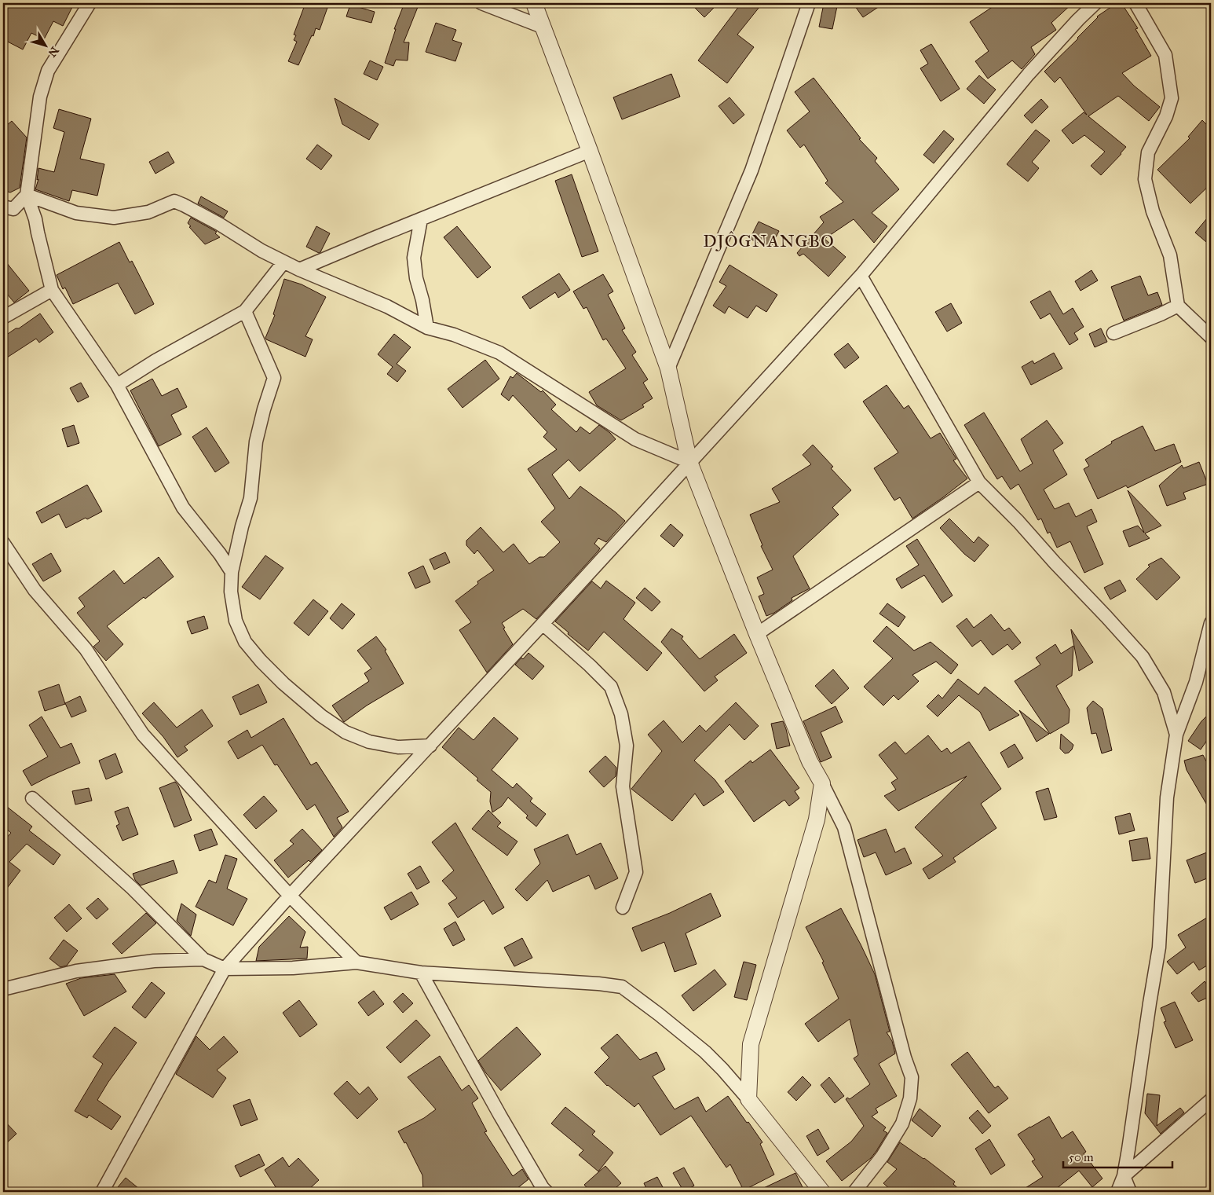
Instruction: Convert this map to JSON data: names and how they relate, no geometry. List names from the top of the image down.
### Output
{
  "districts": ["DJÔGNANGBO"],
  "scale_bar": "50 m",
  "north": "bottom right"
}
